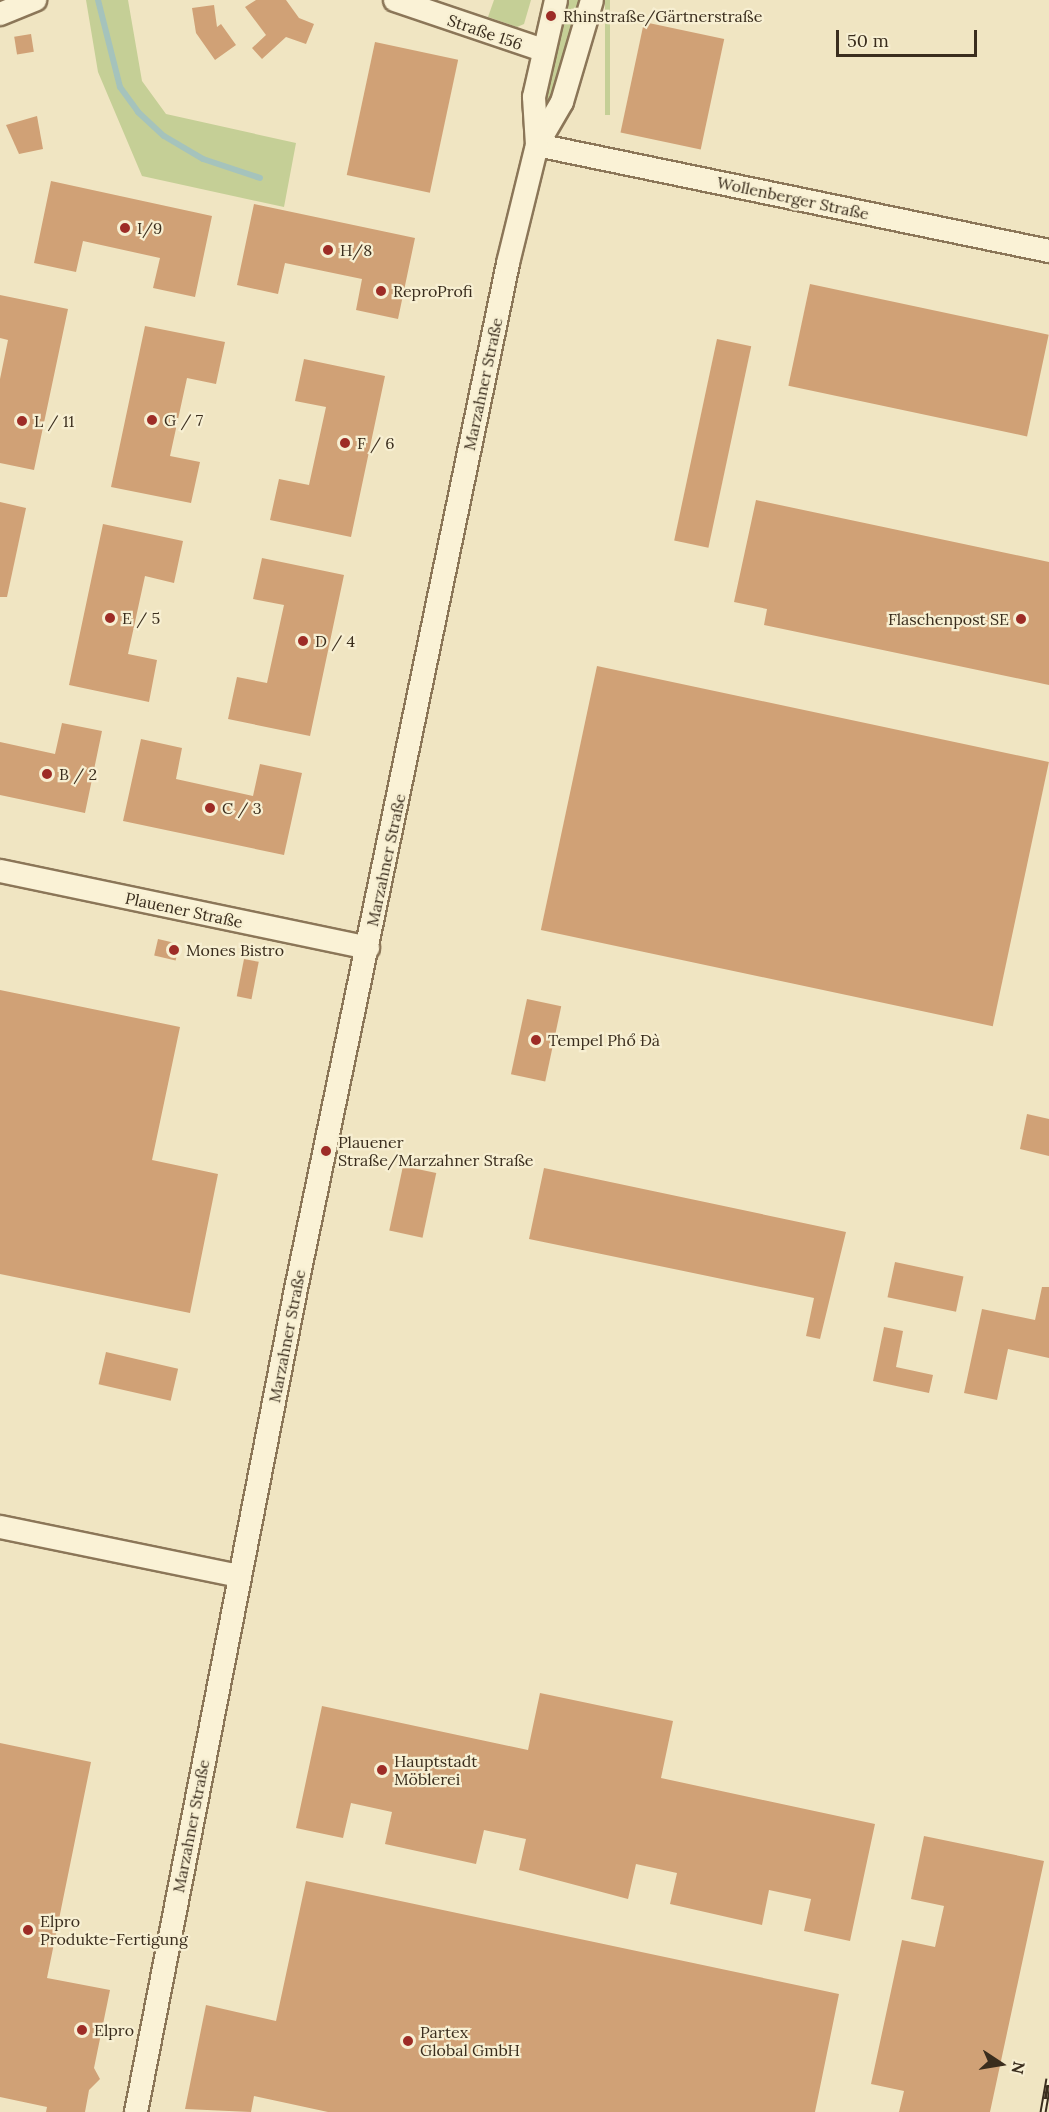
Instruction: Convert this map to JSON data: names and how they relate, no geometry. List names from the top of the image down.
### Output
{
  "streets": {
    "street": [
      "Straße 156",
      "Wollenberger Straße",
      "Marzahner Straße",
      "Plauener Straße"
    ]
  },
  "crossings": [
    ["Straße 156", "Marzahner Straße"],
    ["Wollenberger Straße", "Marzahner Straße"],
    ["Marzahner Straße", "Plauener Straße"]
  ],
  "places": [
    "Rhinstraße/Gärtnerstraße",
    "I/9",
    "H/8",
    "ReproProfi",
    "G / 7",
    "L / 11",
    "F / 6",
    "E / 5",
    "Flaschenpost SE",
    "D / 4",
    "B / 2",
    "C / 3",
    "Mones Bistro",
    "Tempel Phổ Đà",
    "Plauener Straße/Marzahner Straße",
    "Hauptstadt Möblerei",
    "Elpro Produkte-Fertigung",
    "Elpro",
    "Partex Global GmbH"
  ],
  "scale_bar": "50 m",
  "north": "right"
}
